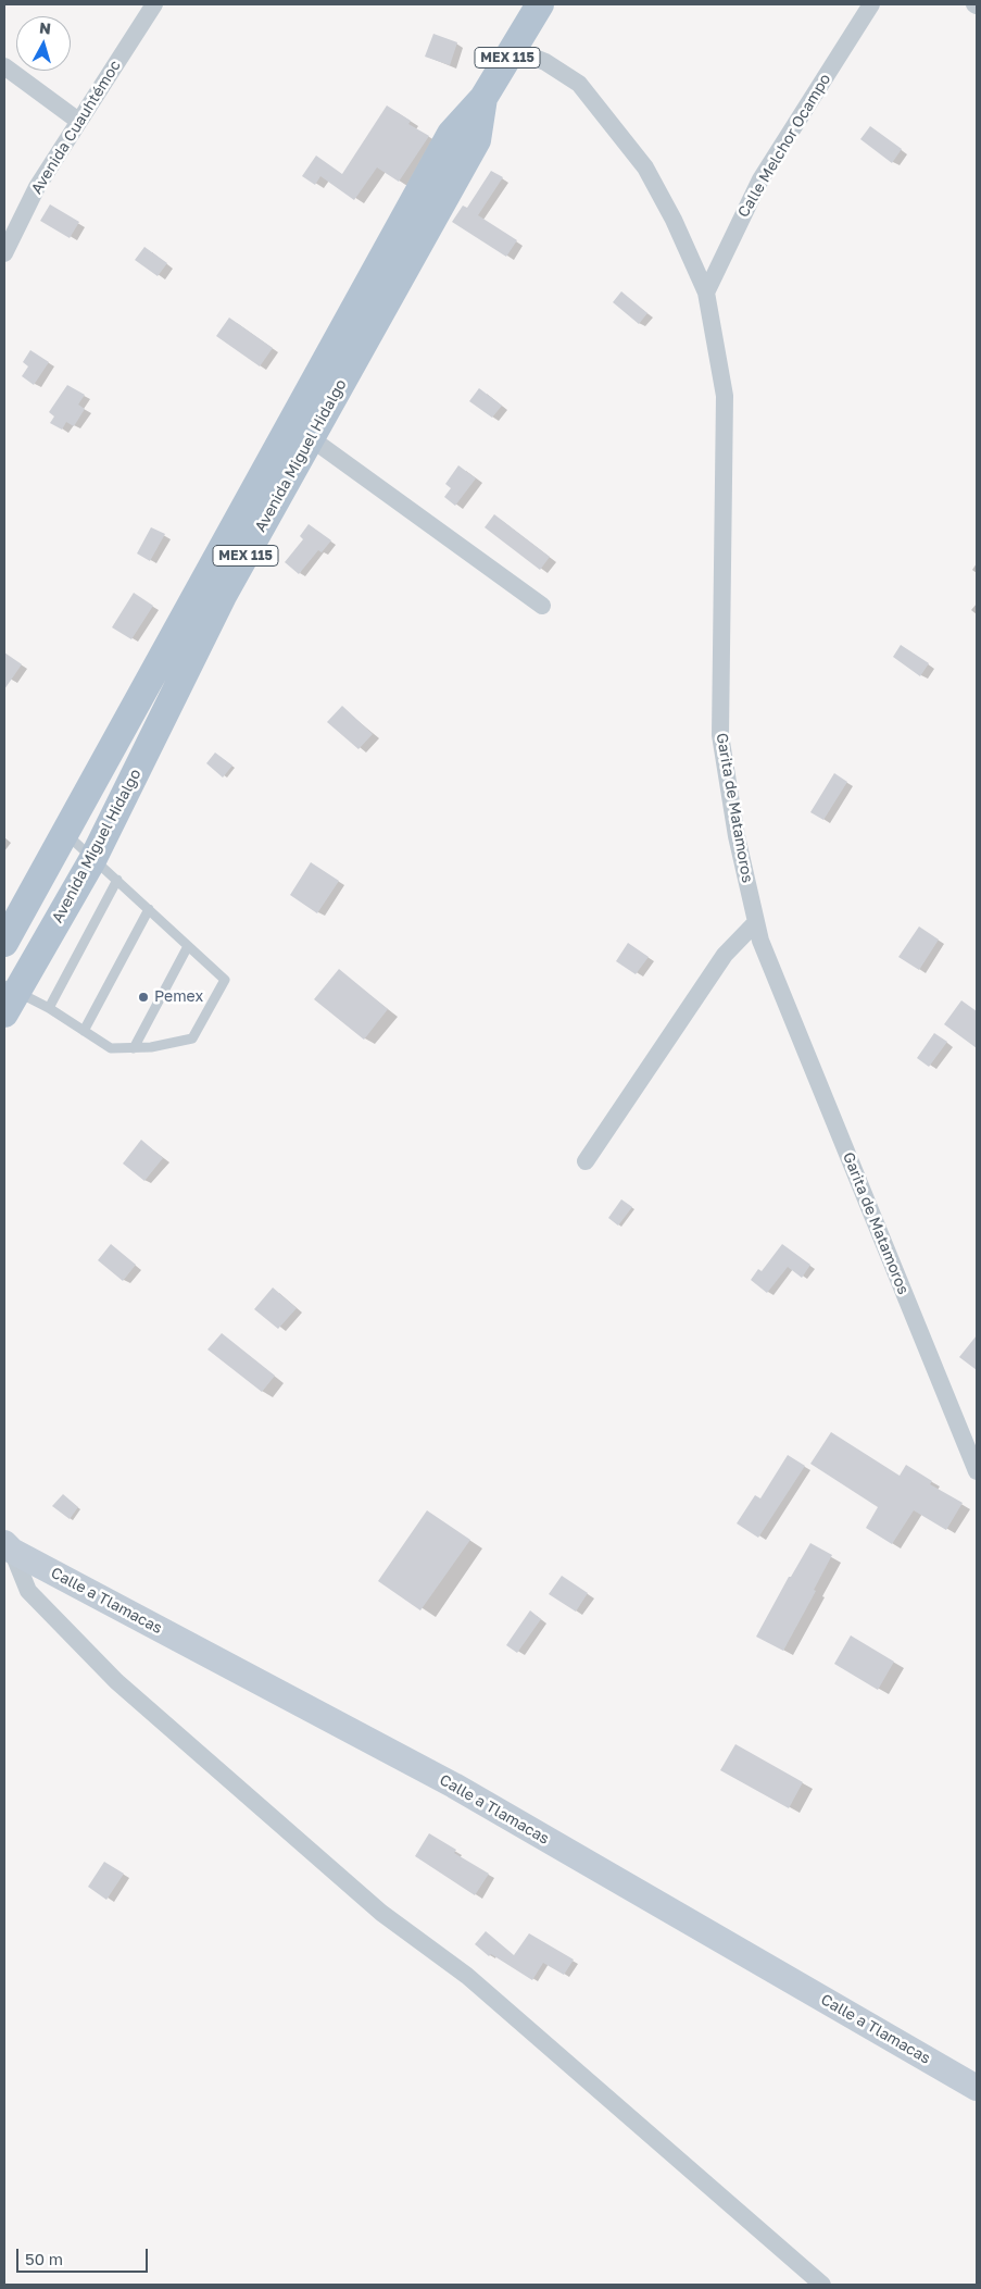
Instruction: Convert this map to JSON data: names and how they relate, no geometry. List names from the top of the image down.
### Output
{
  "streets": {
    "main road": ["MEX 115", "Avenida Miguel Hidalgo", "Calle a Tlamacas"],
    "street": ["Avenida Cuauhtémoc", "Calle Melchor Ocampo", "Garita de Matamoros"]
  },
  "crossings": [
    ["Calle Melchor Ocampo", "Garita de Matamoros"],
    ["Avenida Miguel Hidalgo", "Garita de Matamoros"]
  ],
  "places": ["Pemex"],
  "scale_bar": "50 m",
  "north": "top"
}
